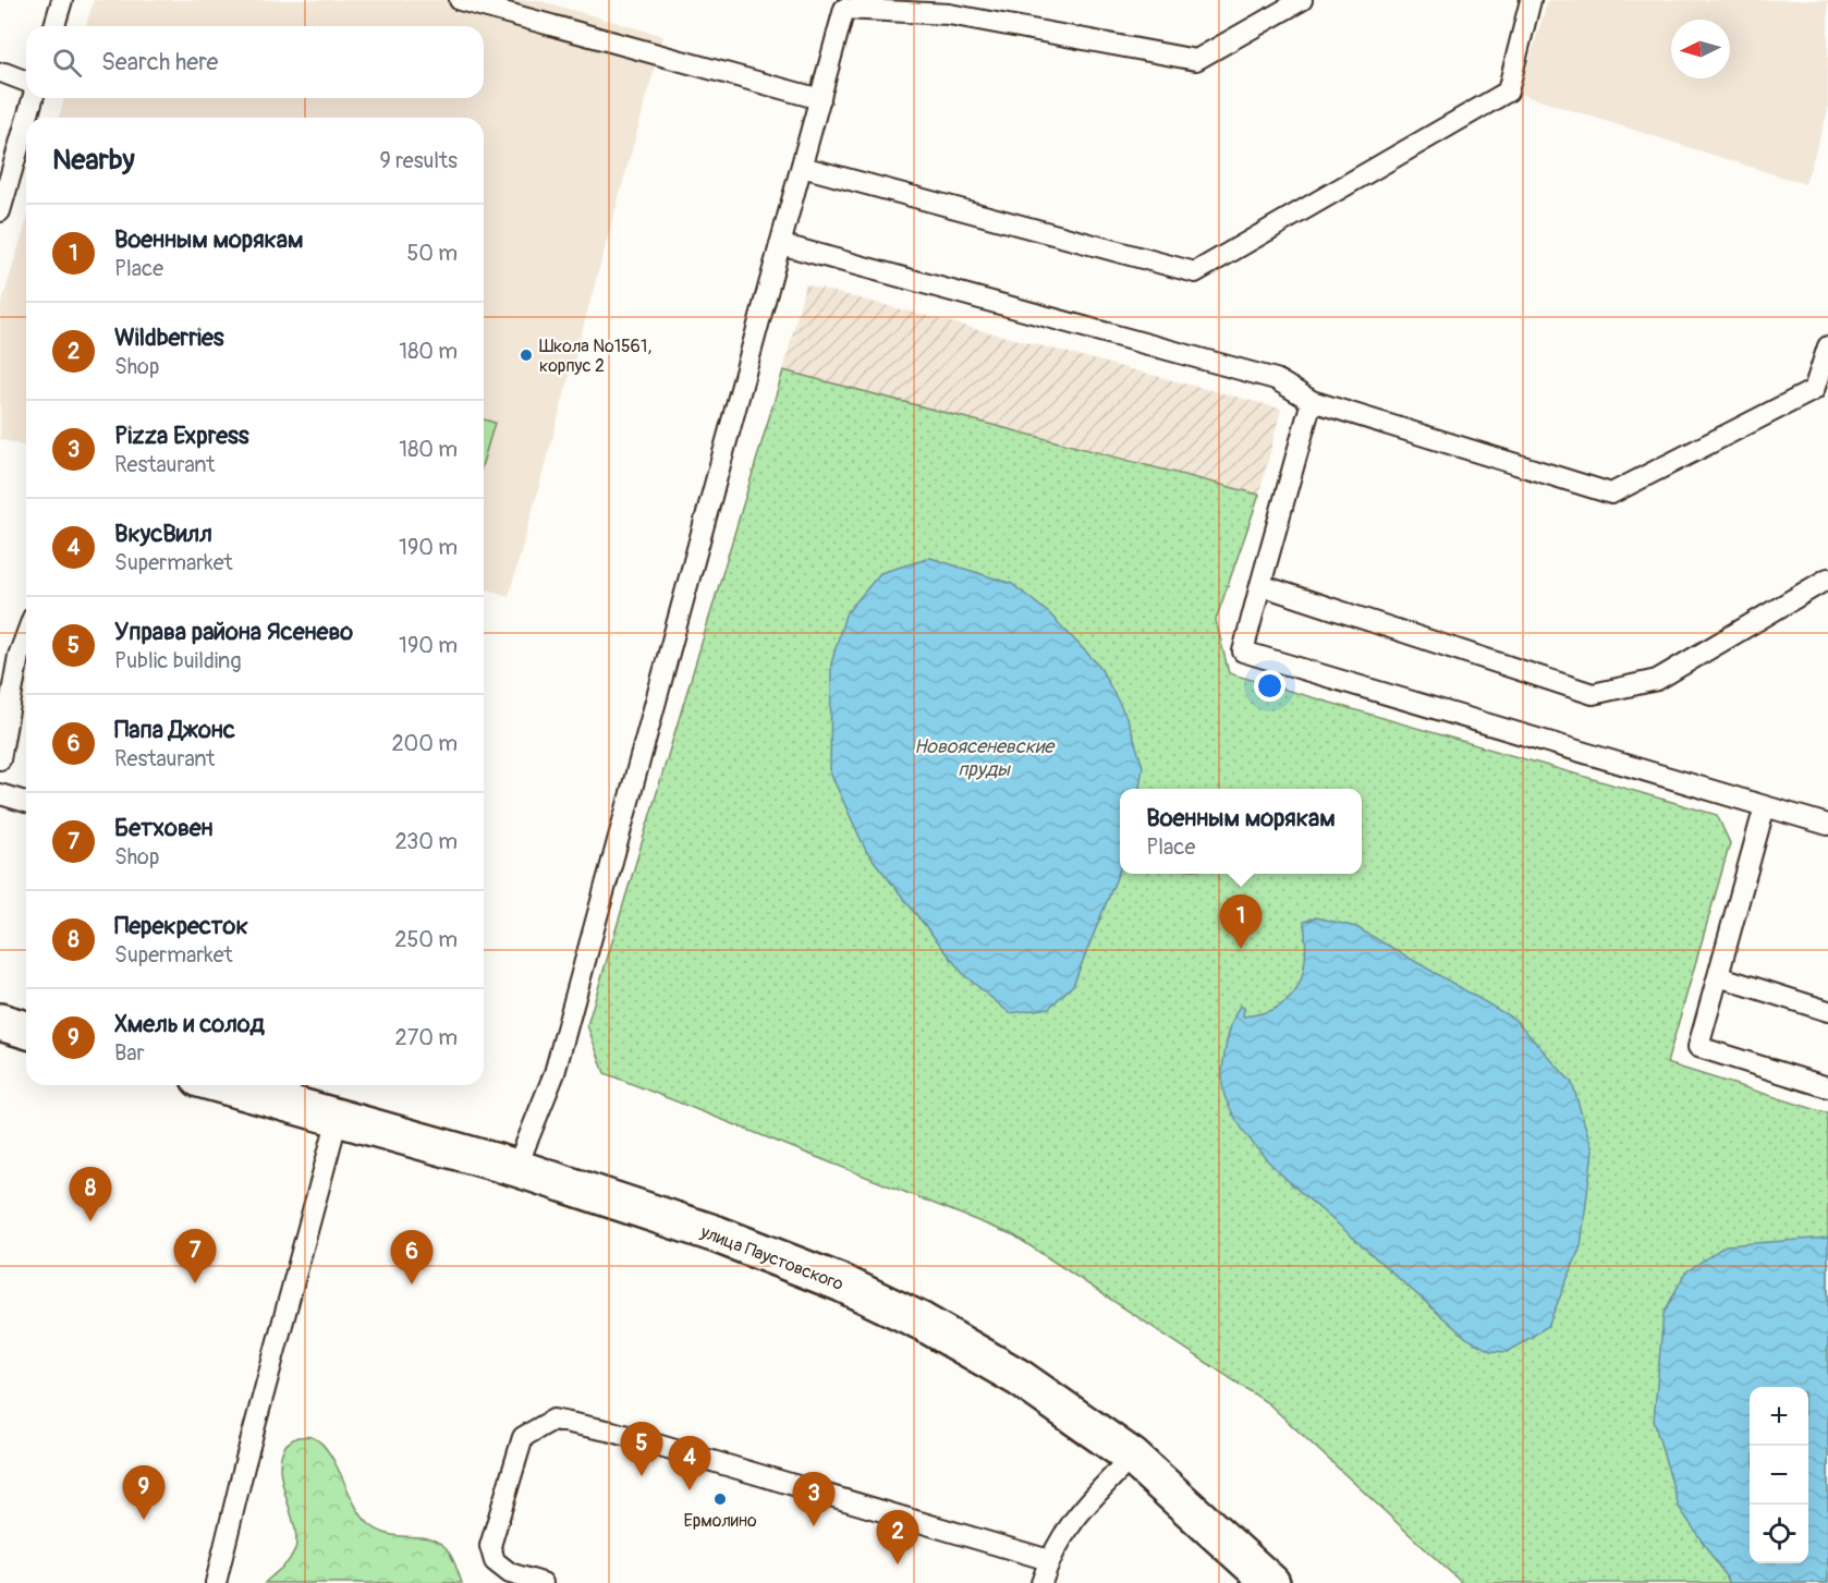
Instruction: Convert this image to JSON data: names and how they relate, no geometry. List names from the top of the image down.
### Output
{
  "streets": {
    "main road": ["улица Паустовского"]
  },
  "water": ["Новоясеневские пруды"],
  "places": ["Школа №1561, корпус 2", "Ермолино"],
  "north": "left",
  "page": {
    "search": "Search here",
    "heading": ["Nearby", "9 results"],
    "list": [
      {
        "mark": "1",
        "name": "Военным морякам",
        "note": "Place",
        "value": "50 m"
      },
      {
        "mark": "2",
        "name": "Wildberries",
        "note": "Shop",
        "value": "180 m"
      },
      {
        "mark": "3",
        "name": "Pizza Express",
        "note": "Restaurant",
        "value": "180 m"
      },
      {
        "mark": "4",
        "name": "ВкусВилл",
        "note": "Supermarket",
        "value": "190 m"
      },
      {
        "mark": "5",
        "name": "Управа района Ясенево",
        "note": "Public building",
        "value": "190 m"
      },
      {
        "mark": "6",
        "name": "Папа Джонс",
        "note": "Restaurant",
        "value": "200 m"
      },
      {
        "mark": "7",
        "name": "Бетховен",
        "note": "Shop",
        "value": "230 m"
      },
      {
        "mark": "8",
        "name": "Перекресток",
        "note": "Supermarket",
        "value": "250 m"
      },
      {
        "mark": "9",
        "name": "Хмель и солод",
        "note": "Bar",
        "value": "270 m"
      }
    ],
    "popup": ["Военным морякам", "Place"],
    "pins": [
      "1",
      "8",
      "7",
      "6",
      "5",
      "4",
      "9",
      "3",
      "2"
    ],
    "map_buttons": ["+", "−"]
  }
}
